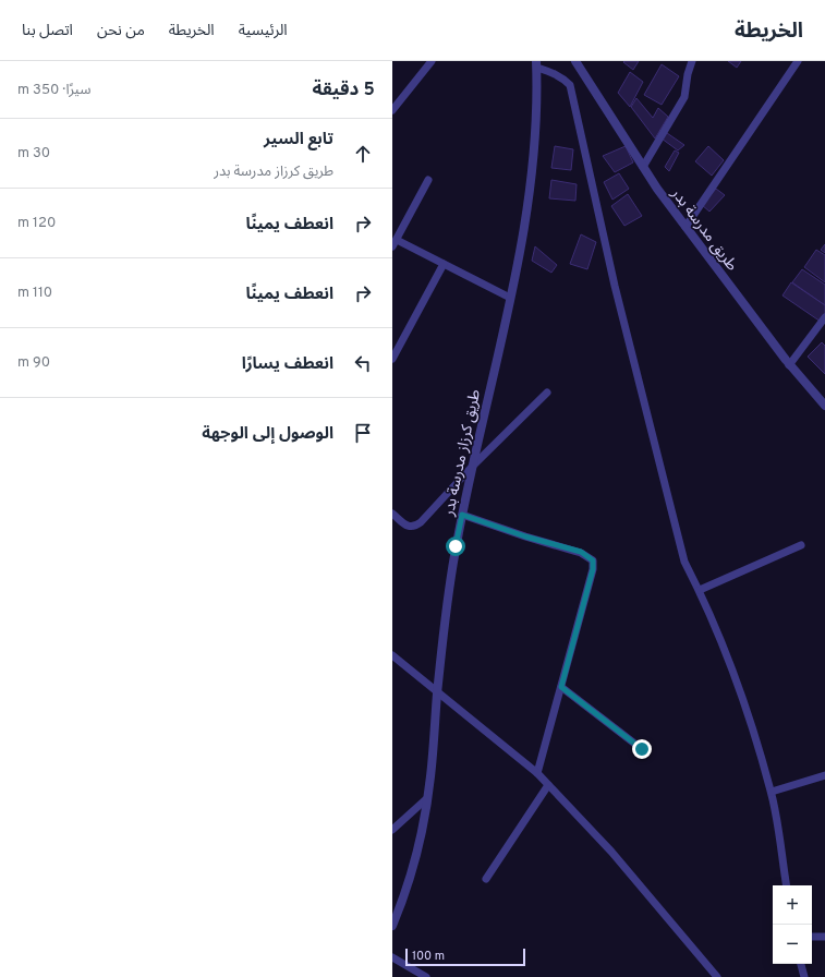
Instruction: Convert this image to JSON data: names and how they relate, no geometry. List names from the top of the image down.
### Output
{
  "streets": {
    "street": ["طريق مدرسة بدر", "طريق كرزاز مدرسة بدر"]
  },
  "scale_bar": "100 m",
  "page": {
    "header": "الخريطة",
    "nav": [
      "الرئيسية",
      "الخريطة",
      "من نحن",
      "اتصل بنا"
    ],
    "heading": ["5 دقيقة", "سيرًا · 350 m"],
    "list": [
      ["تابع السير", "طريق كرزاز مدرسة بدر", "30 m"],
      ["انعطف يمينًا", "120 m"],
      ["انعطف يمينًا", "110 m"],
      ["انعطف يسارًا", "90 m"],
      "الوصول إلى الوجهة"
    ],
    "map_buttons": ["+", "−"],
    "scale": "100 m"
  }
}
